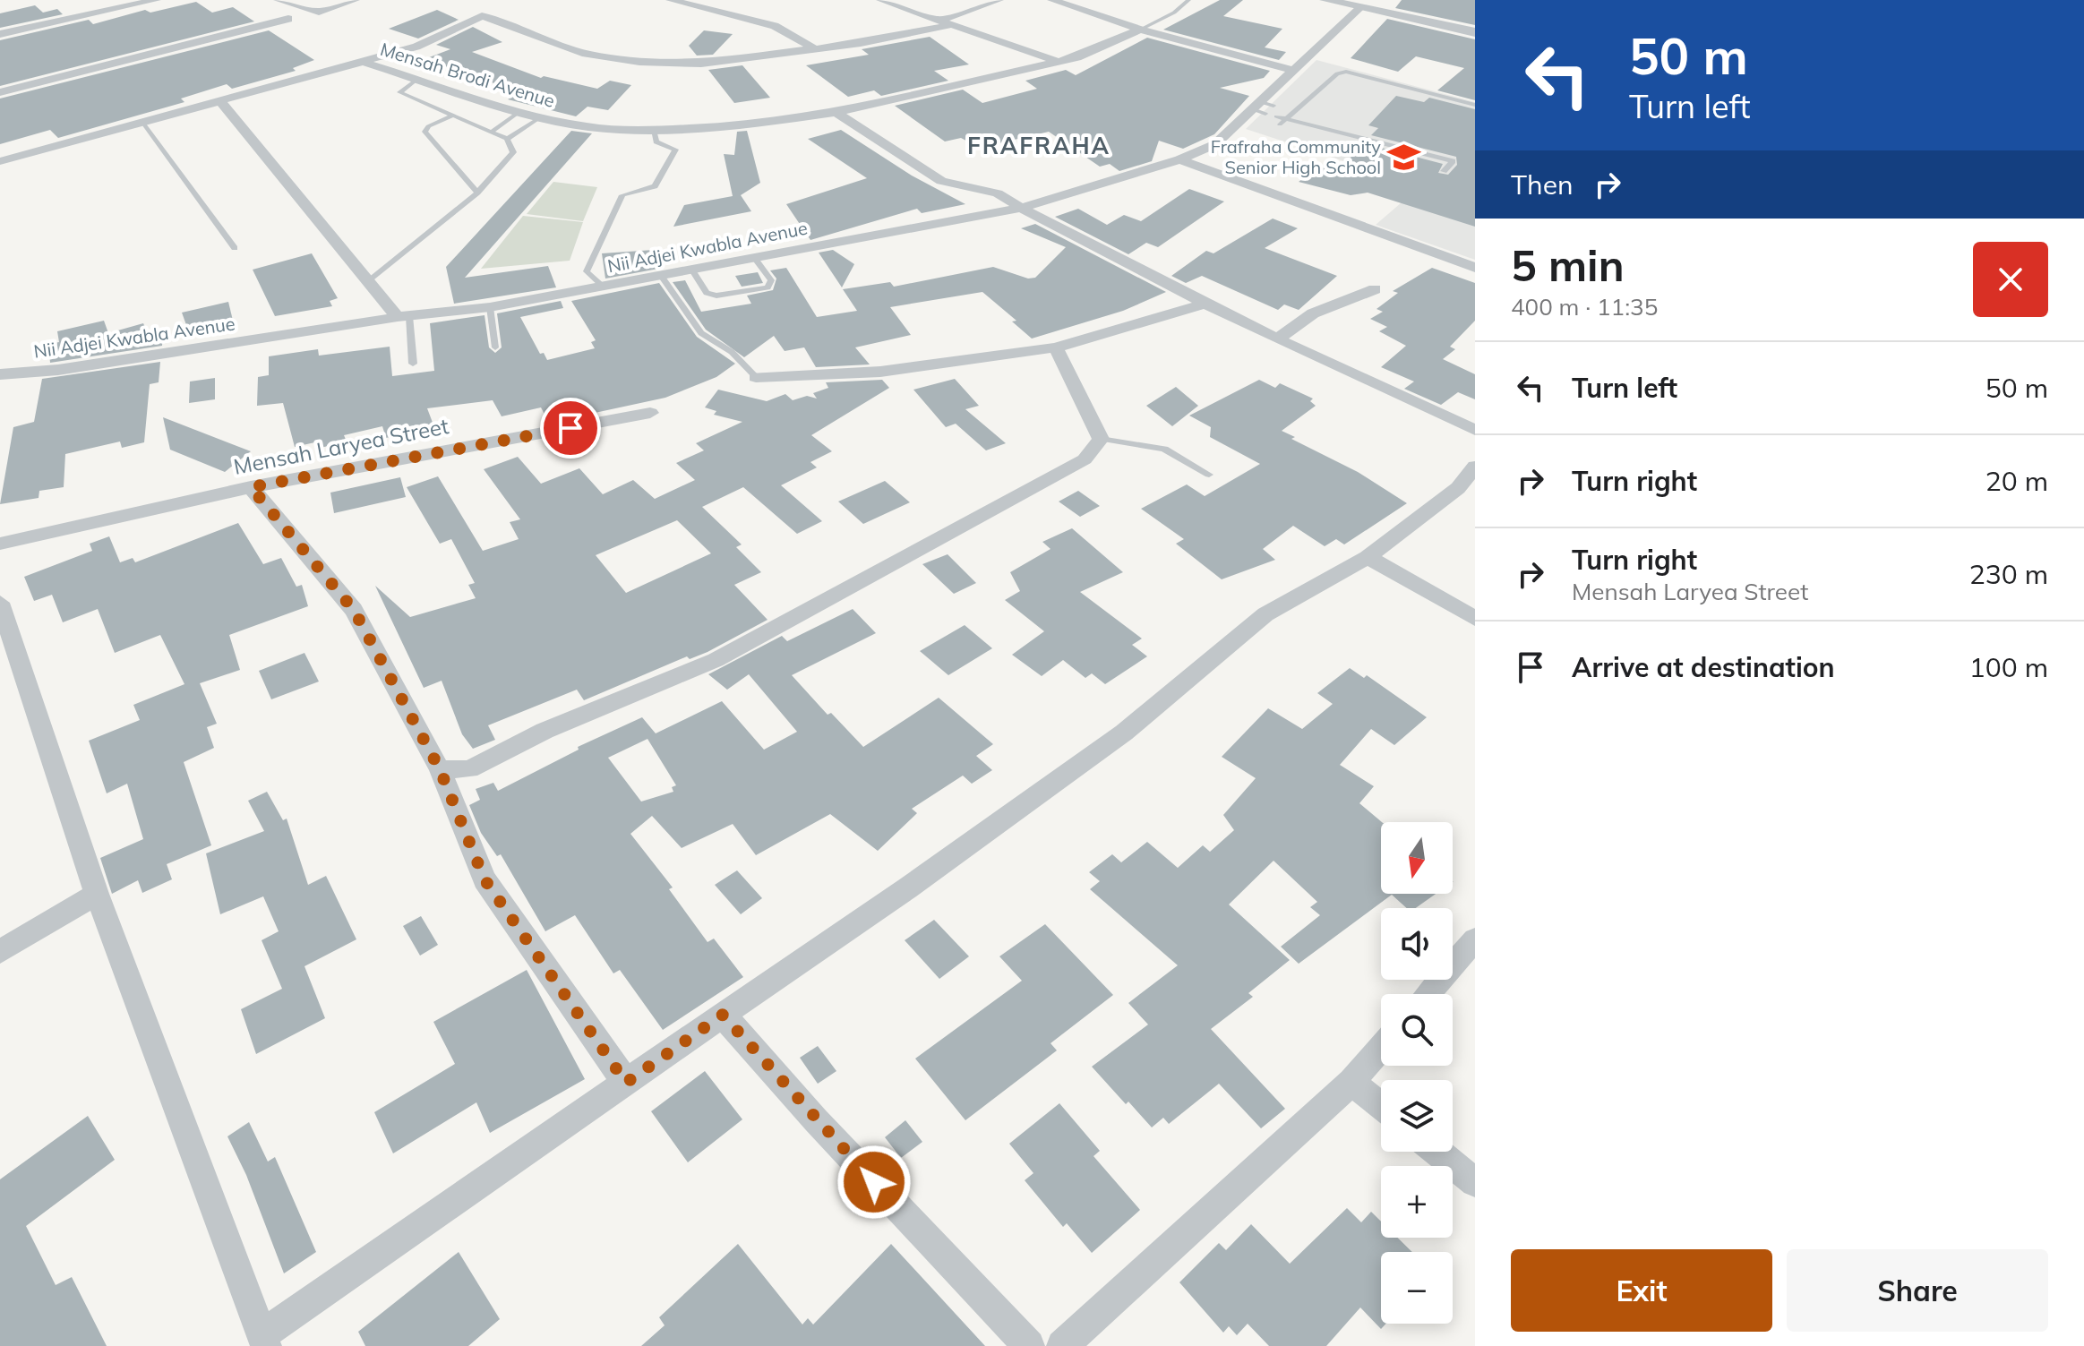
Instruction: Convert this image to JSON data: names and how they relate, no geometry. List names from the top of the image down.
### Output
{
  "streets": {
    "street": ["Mensah Brodi Avenue", "Nii Adjei Kwabla Avenue", "Mensah Laryea Street"]
  },
  "districts": ["FRAFRAHA"],
  "places": {
    "school or university": ["Frafraha Community Senior High School"]
  },
  "north": "bottom",
  "page": {
    "turn": ["50 m", "Turn left"],
    "then": "Then",
    "heading": ["5 min", "400 m · 11:35"],
    "list": [
      {
        "name": "Turn left",
        "value": "50 m"
      },
      {
        "name": "Turn right",
        "value": "20 m"
      },
      {
        "name": "Turn right",
        "note": "Mensah Laryea Street",
        "value": "230 m"
      },
      {
        "name": "Arrive at destination",
        "value": "100 m"
      }
    ],
    "map_buttons": ["+", "−"],
    "buttons": ["Exit", "Share"]
  }
}
